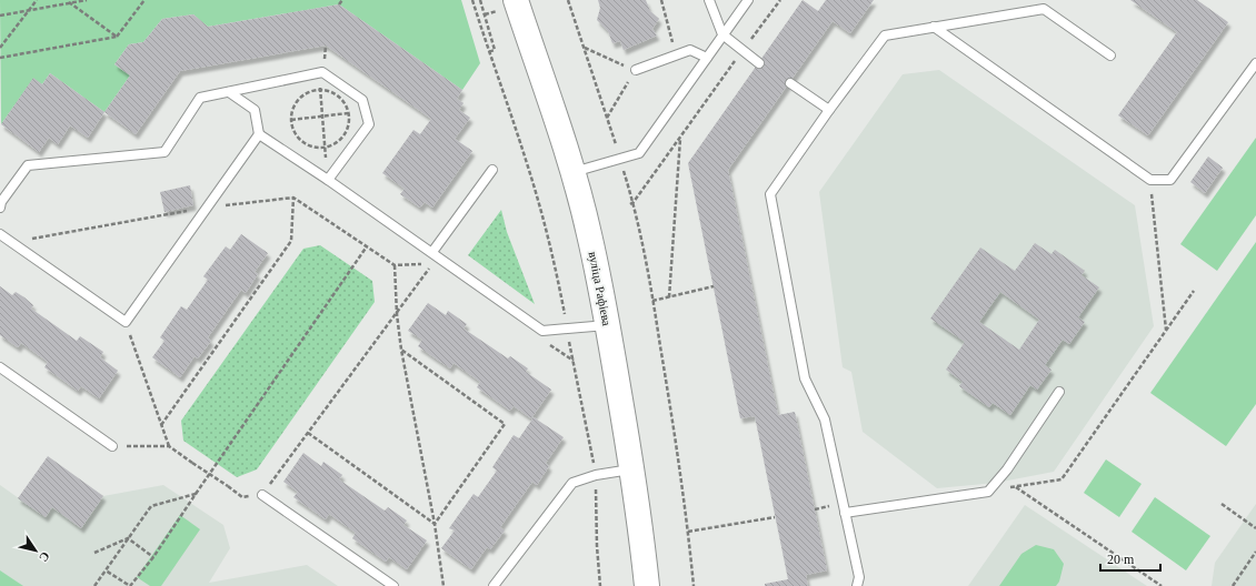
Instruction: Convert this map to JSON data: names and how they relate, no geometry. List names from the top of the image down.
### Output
{
  "streets": {
    "main road": ["вуліца Рафіева"]
  },
  "scale_bar": "20 m",
  "north": "bottom right"
}
